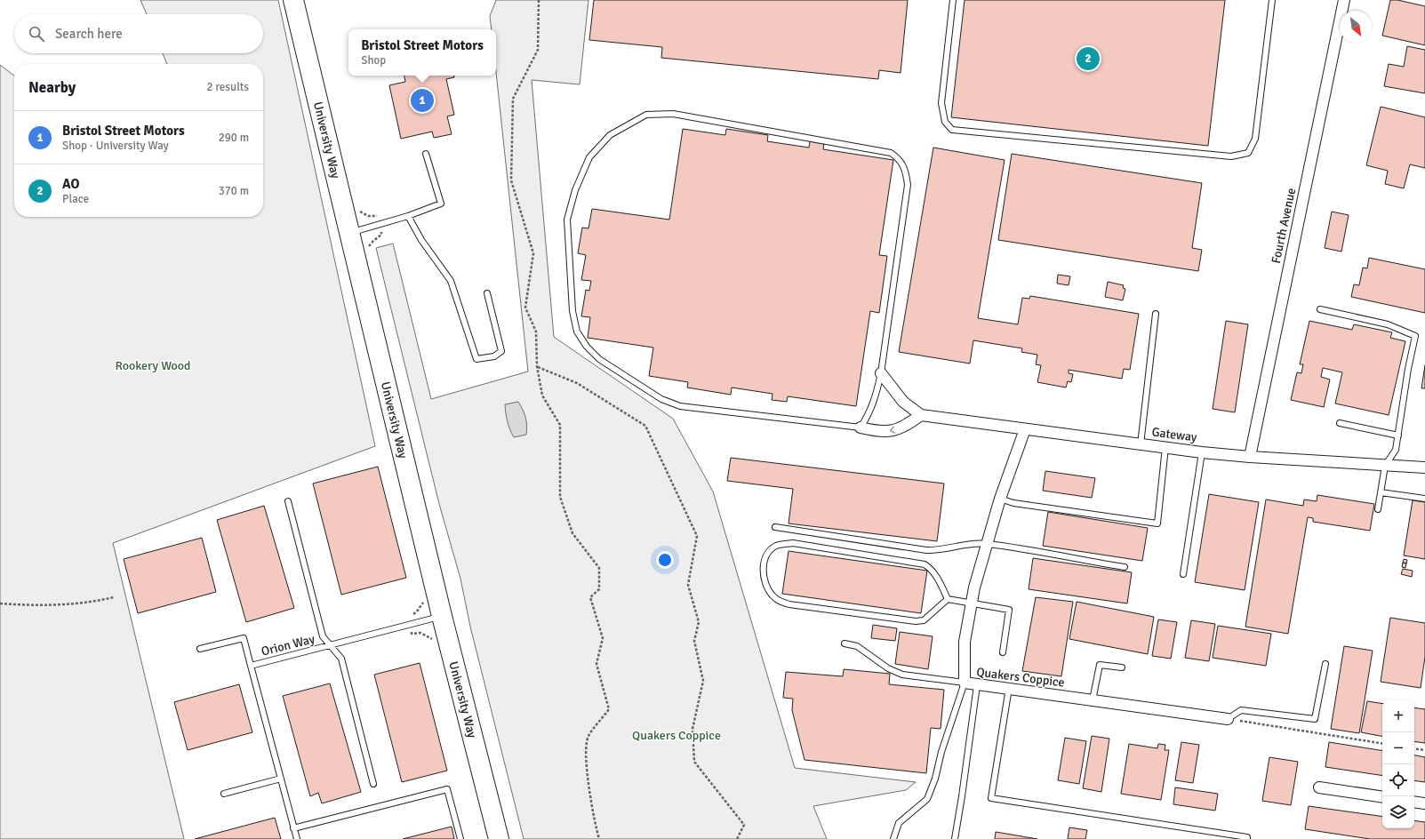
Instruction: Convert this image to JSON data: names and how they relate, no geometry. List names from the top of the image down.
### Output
{
  "streets": {
    "highway": ["University Way"],
    "street": ["Fourth Avenue", "Gateway", "Quakers Coppice"],
    "lane": ["Orion Way"]
  },
  "crossings": [
    ["University Way", "Orion Way"],
    ["Fourth Avenue", "Gateway"],
    ["Gateway", "Quakers Coppice"]
  ],
  "parks": ["Rookery Wood", "Quakers Coppice"],
  "north": "bottom right",
  "page": {
    "search": "Search here",
    "popup": ["Bristol Street Motors", "Shop"],
    "pins": ["2", "1"],
    "heading": ["Nearby", "2 results"],
    "list": [
      {
        "mark": "1",
        "name": "Bristol Street Motors",
        "note": "Shop · University Way",
        "value": "290 m"
      },
      {
        "mark": "2",
        "name": "AO",
        "note": "Place",
        "value": "370 m"
      }
    ],
    "map_buttons": ["+", "−"]
  }
}
